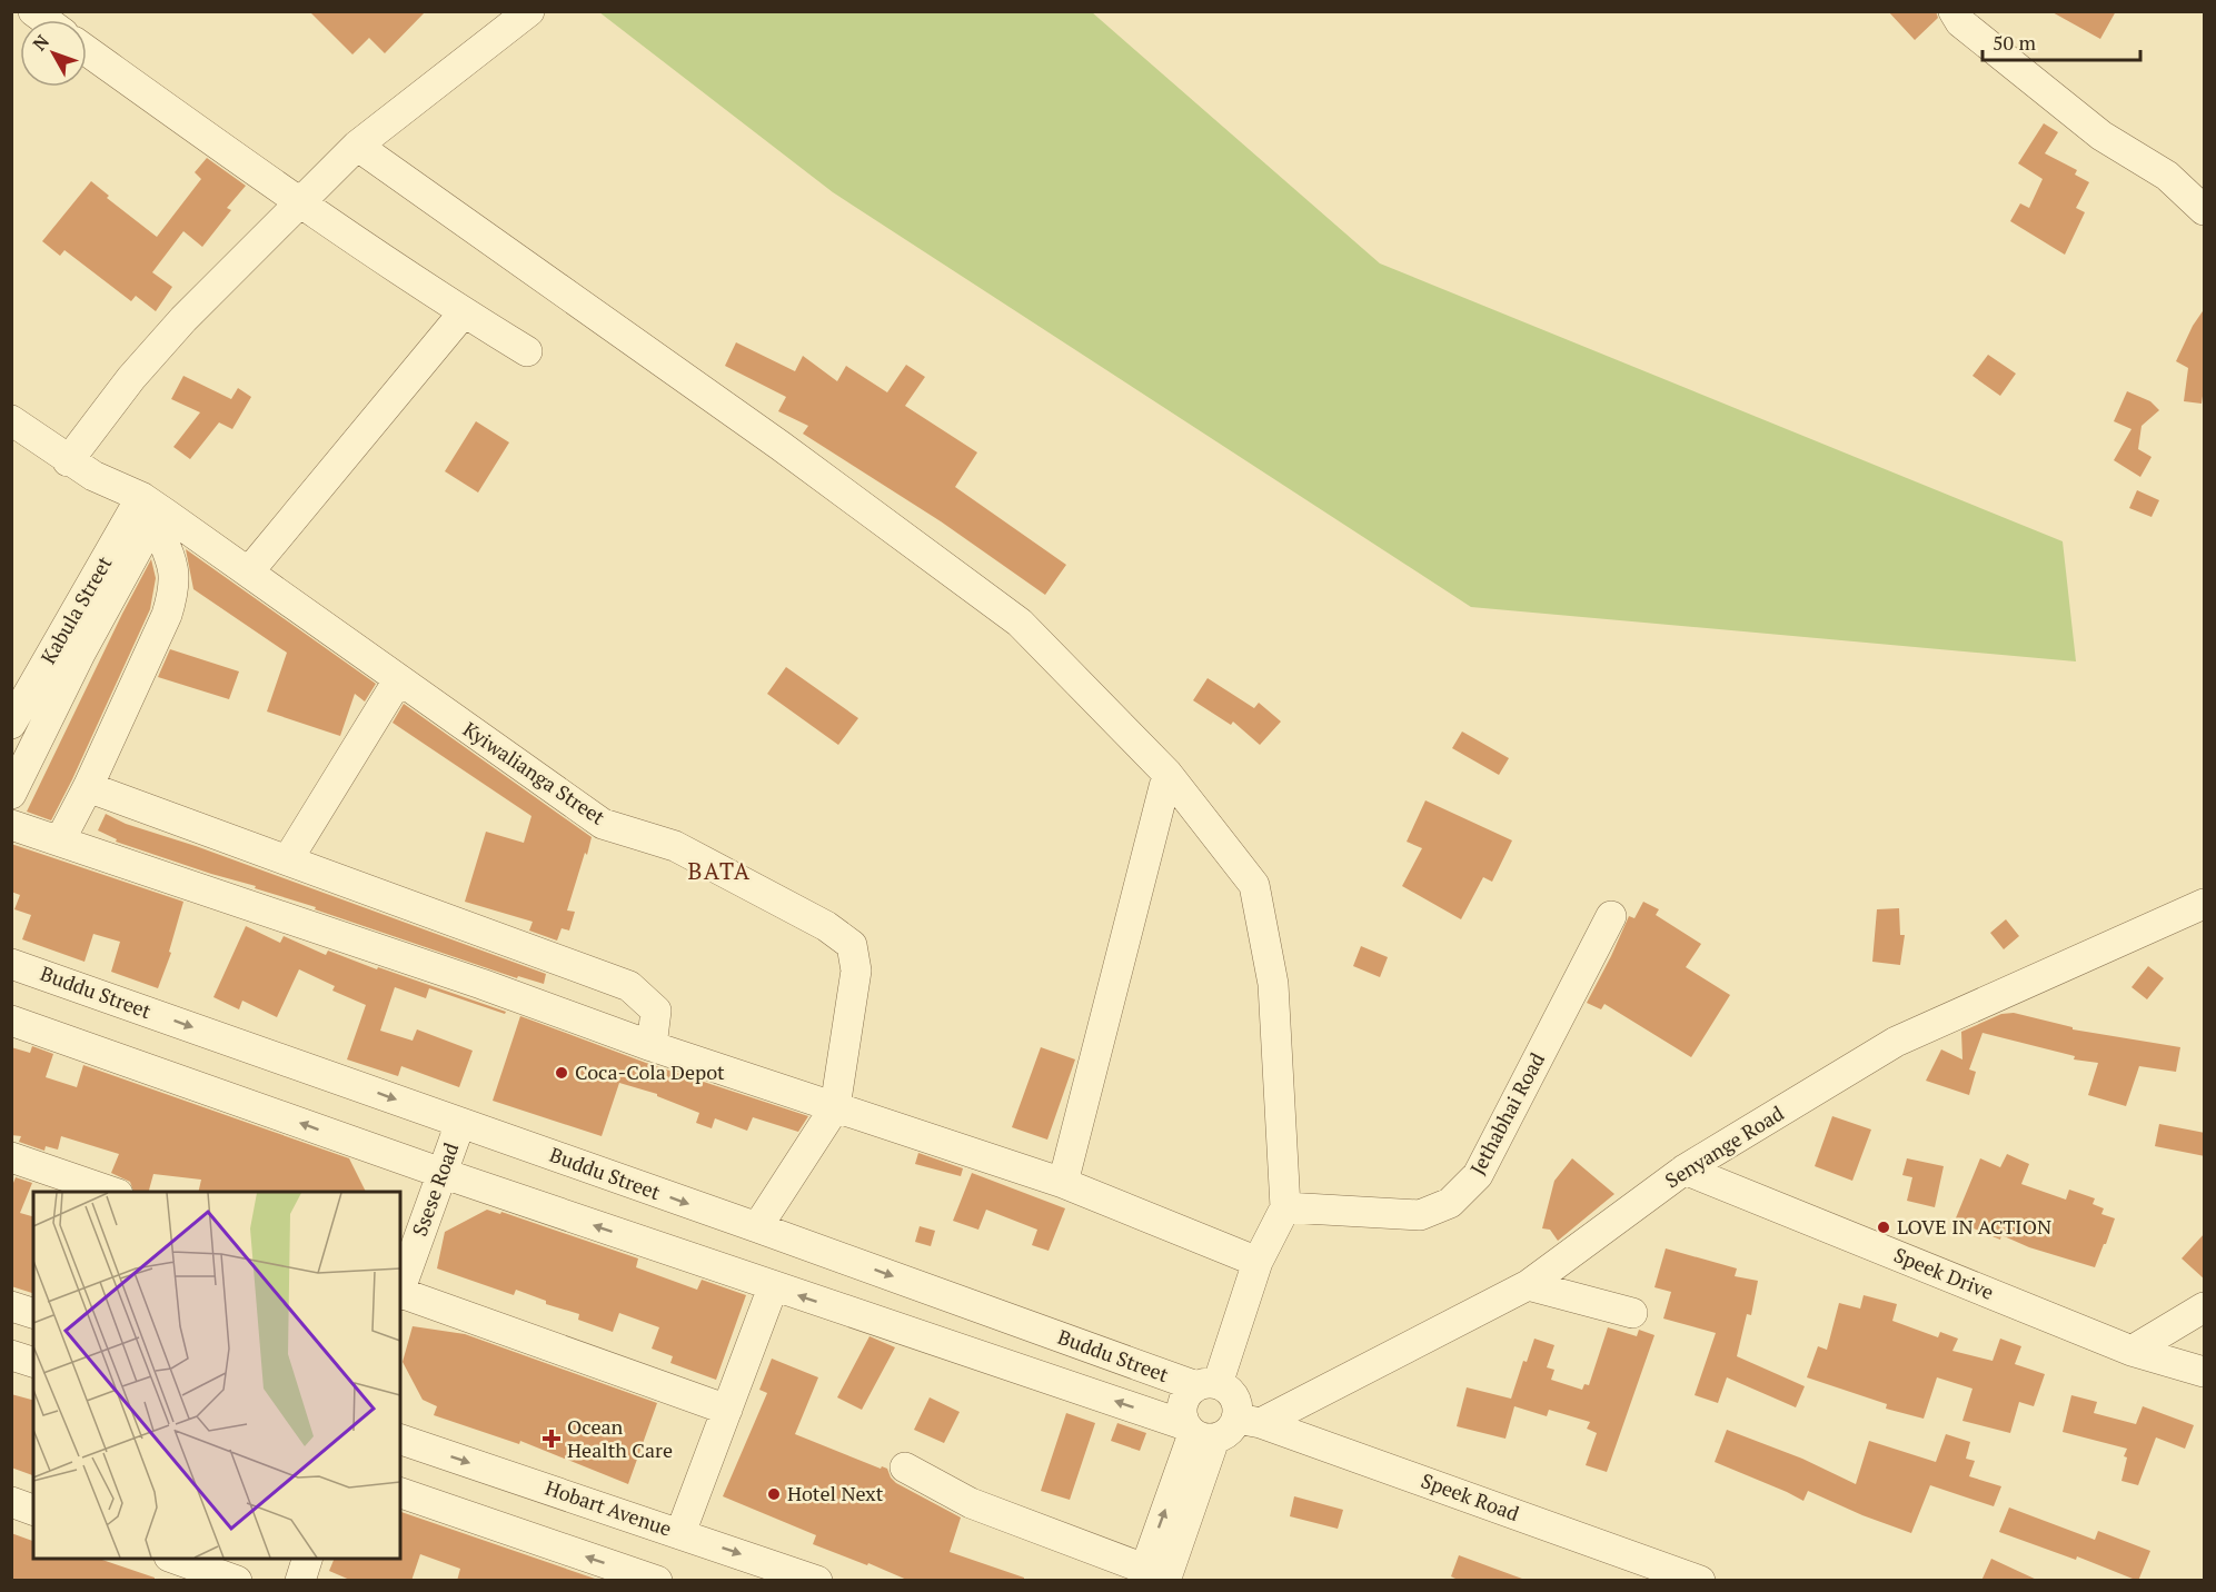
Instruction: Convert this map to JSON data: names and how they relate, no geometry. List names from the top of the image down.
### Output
{
  "streets": {
    "street": [
      "Kabula Street",
      "Kyiwalianga Street",
      "Buddu Street",
      "Jethabhai Road",
      "Senyange Road",
      "Ssese Road",
      "Speek Drive",
      "Speek Road",
      "Hobart Avenue"
    ]
  },
  "crossings": [
    ["Kabula Street", "Kyiwalianga Street"],
    ["Kyiwalianga Street", "Buddu Street"],
    ["Buddu Street", "Senyange Road"],
    ["Buddu Street", "Ssese Road"],
    ["Buddu Street", "Speek Road"],
    ["Senyange Road", "Speek Drive"],
    ["Senyange Road", "Speek Road"]
  ],
  "districts": ["BATA"],
  "places": {
    "other": ["Coca-Cola Depot", "LOVE IN ACTION", "Hotel Next"],
    "health": ["Ocean Health Care"]
  },
  "scale_bar": "50 m",
  "north": "top left"
}
